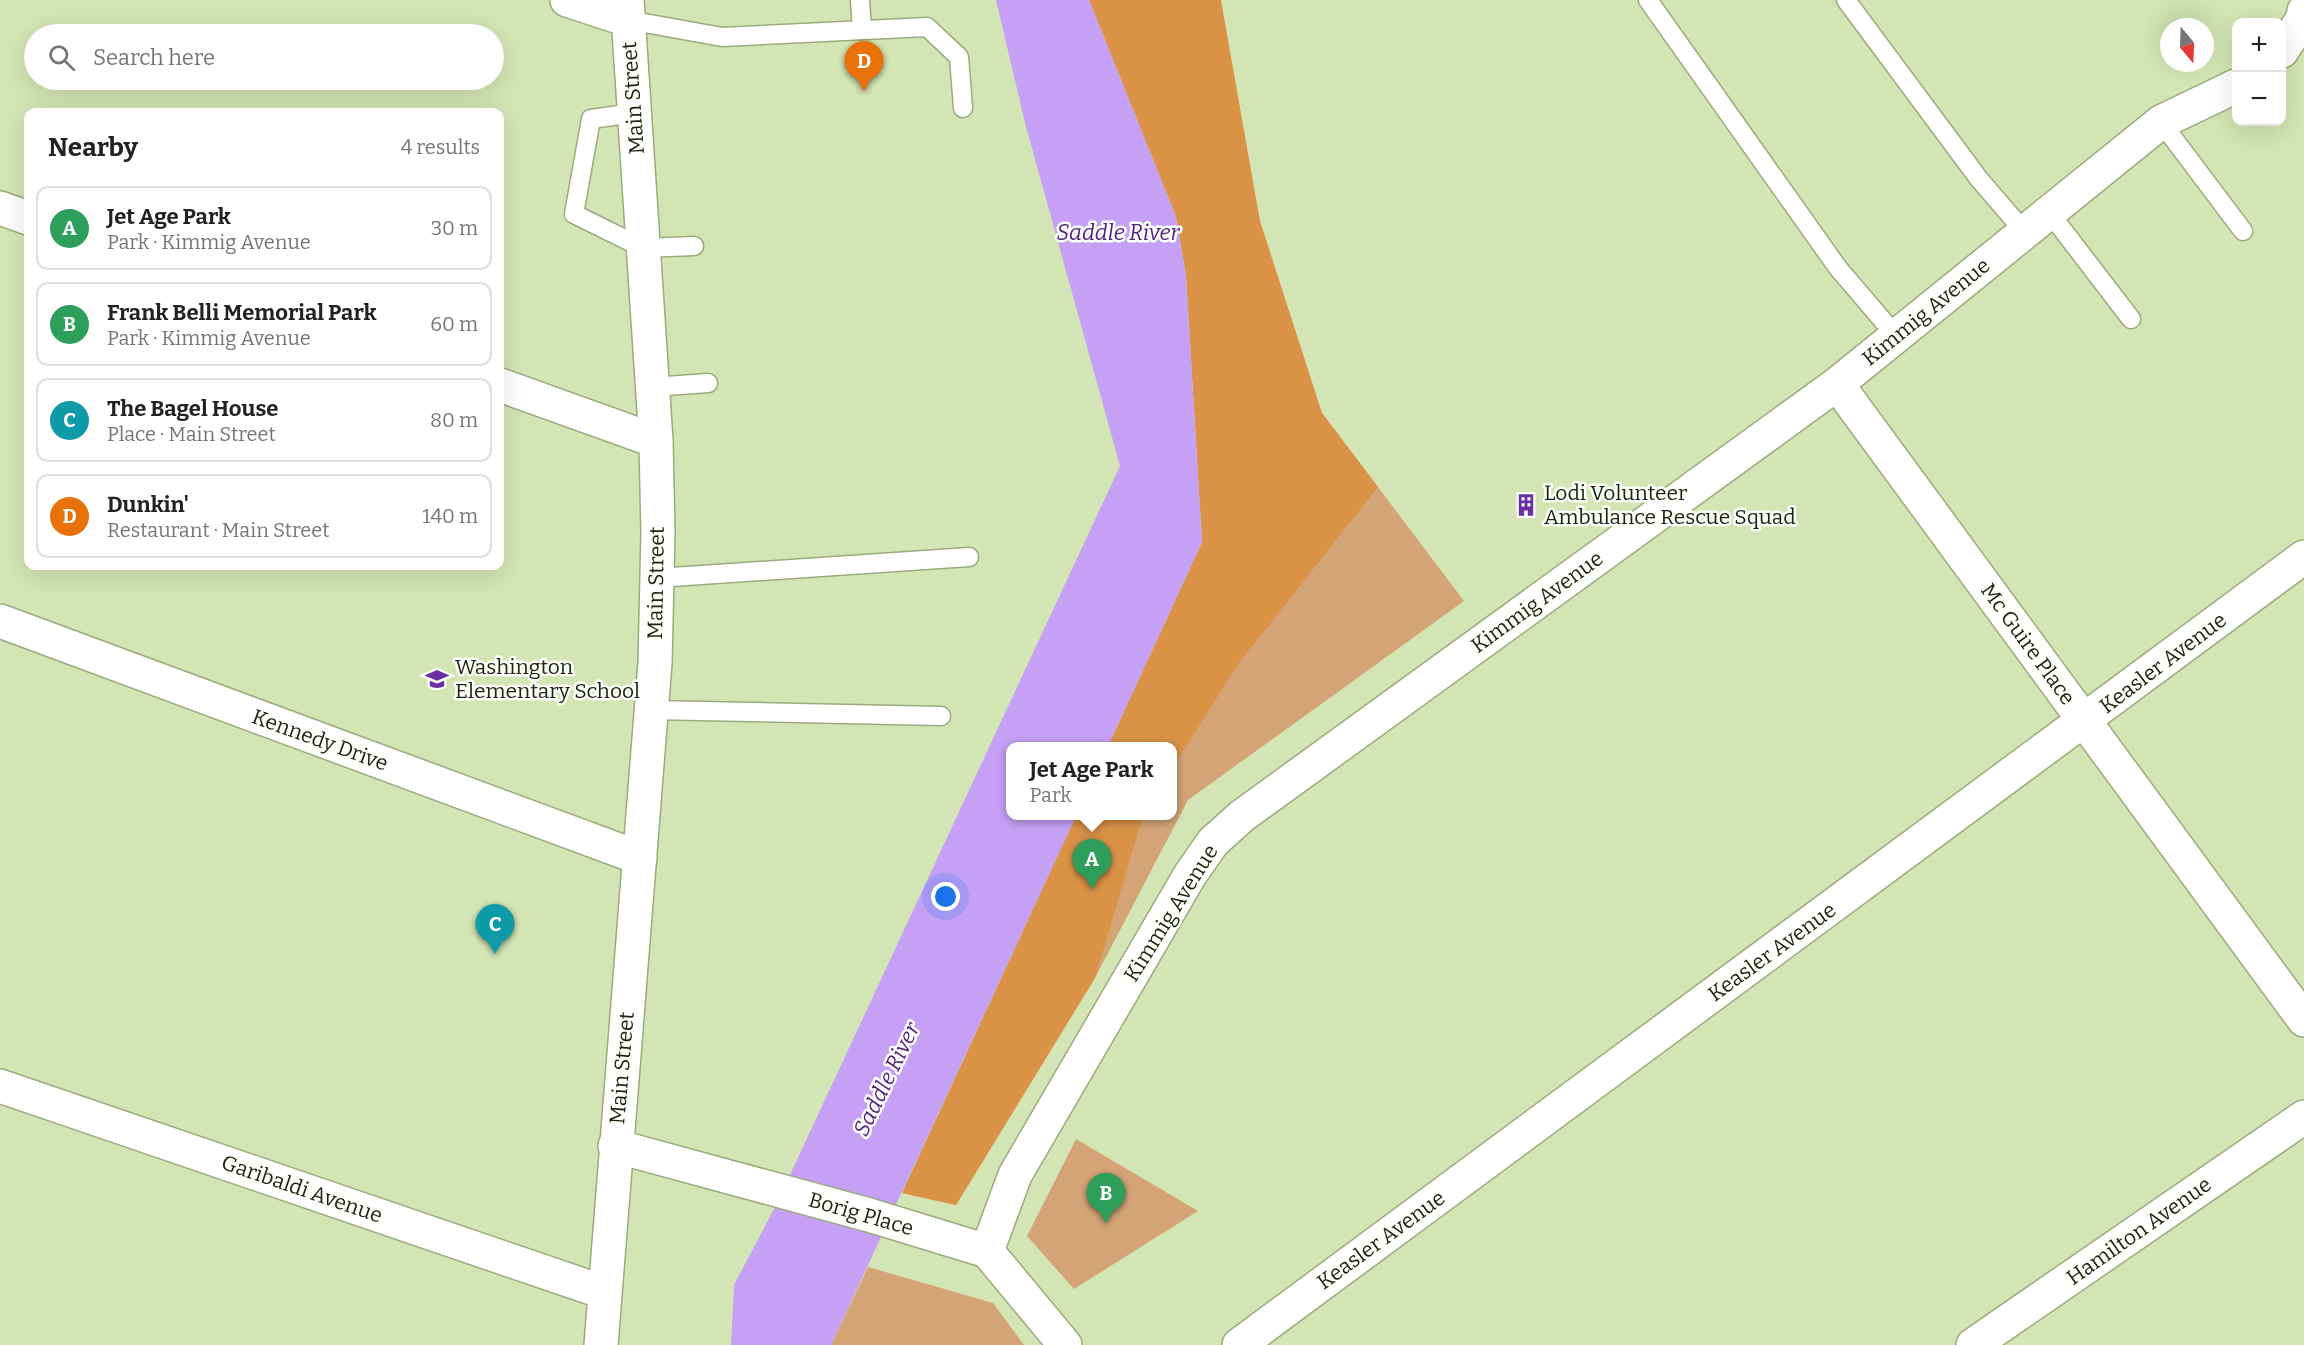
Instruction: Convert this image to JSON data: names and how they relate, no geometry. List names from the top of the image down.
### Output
{
  "streets": {
    "street": [
      "Main Street",
      "Kimmig Avenue",
      "Mc Guire Place",
      "Keasler Avenue",
      "Kennedy Drive",
      "Garibaldi Avenue",
      "Borig Place",
      "Hamilton Avenue"
    ]
  },
  "crossings": [
    ["Main Street", "Kennedy Drive"],
    ["Main Street", "Garibaldi Avenue"],
    ["Main Street", "Borig Place"],
    ["Kimmig Avenue", "Mc Guire Place"],
    ["Kimmig Avenue", "Borig Place"],
    ["Mc Guire Place", "Keasler Avenue"]
  ],
  "water": ["Saddle River"],
  "places": {
    "building": ["Lodi Volunteer Ambulance Rescue Squad"],
    "school or university": ["Washington Elementary School"]
  },
  "north": "bottom",
  "page": {
    "map_buttons": ["+", "−"],
    "search": "Search here",
    "pins": [
      "D",
      "A",
      "C",
      "B"
    ],
    "heading": ["Nearby", "4 results"],
    "list": [
      {
        "mark": "A",
        "name": "Jet Age Park",
        "note": "Park · Kimmig Avenue",
        "value": "30 m"
      },
      {
        "mark": "B",
        "name": "Frank Belli Memorial Park",
        "note": "Park · Kimmig Avenue",
        "value": "60 m"
      },
      {
        "mark": "C",
        "name": "The Bagel House",
        "note": "Place · Main Street",
        "value": "80 m"
      },
      {
        "mark": "D",
        "name": "Dunkin'",
        "note": "Restaurant · Main Street",
        "value": "140 m"
      }
    ],
    "popup": ["Jet Age Park", "Park"]
  }
}
